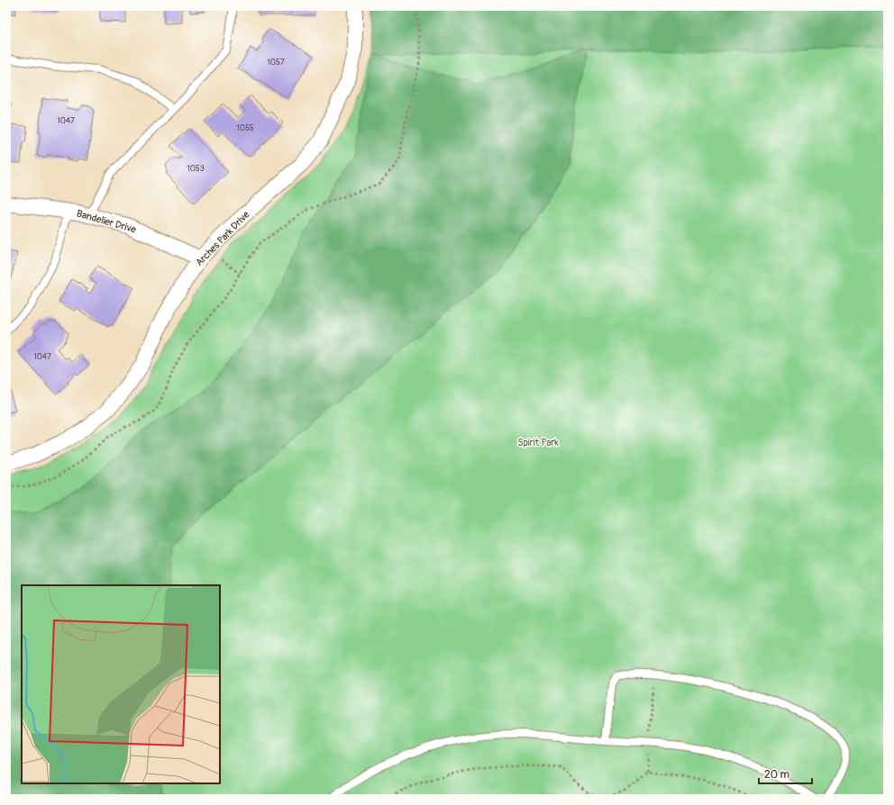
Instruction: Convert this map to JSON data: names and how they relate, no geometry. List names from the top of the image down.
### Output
{
  "streets": {
    "street": ["Bandelier Drive", "Arches Park Drive"]
  },
  "crossings": [
    ["Bandelier Drive", "Arches Park Drive"]
  ],
  "parks": ["Spirit Park"],
  "house_numbers": [
    "1057",
    "1047",
    "1055",
    "1053",
    "1047"
  ],
  "scale_bar": "20 m"
}
